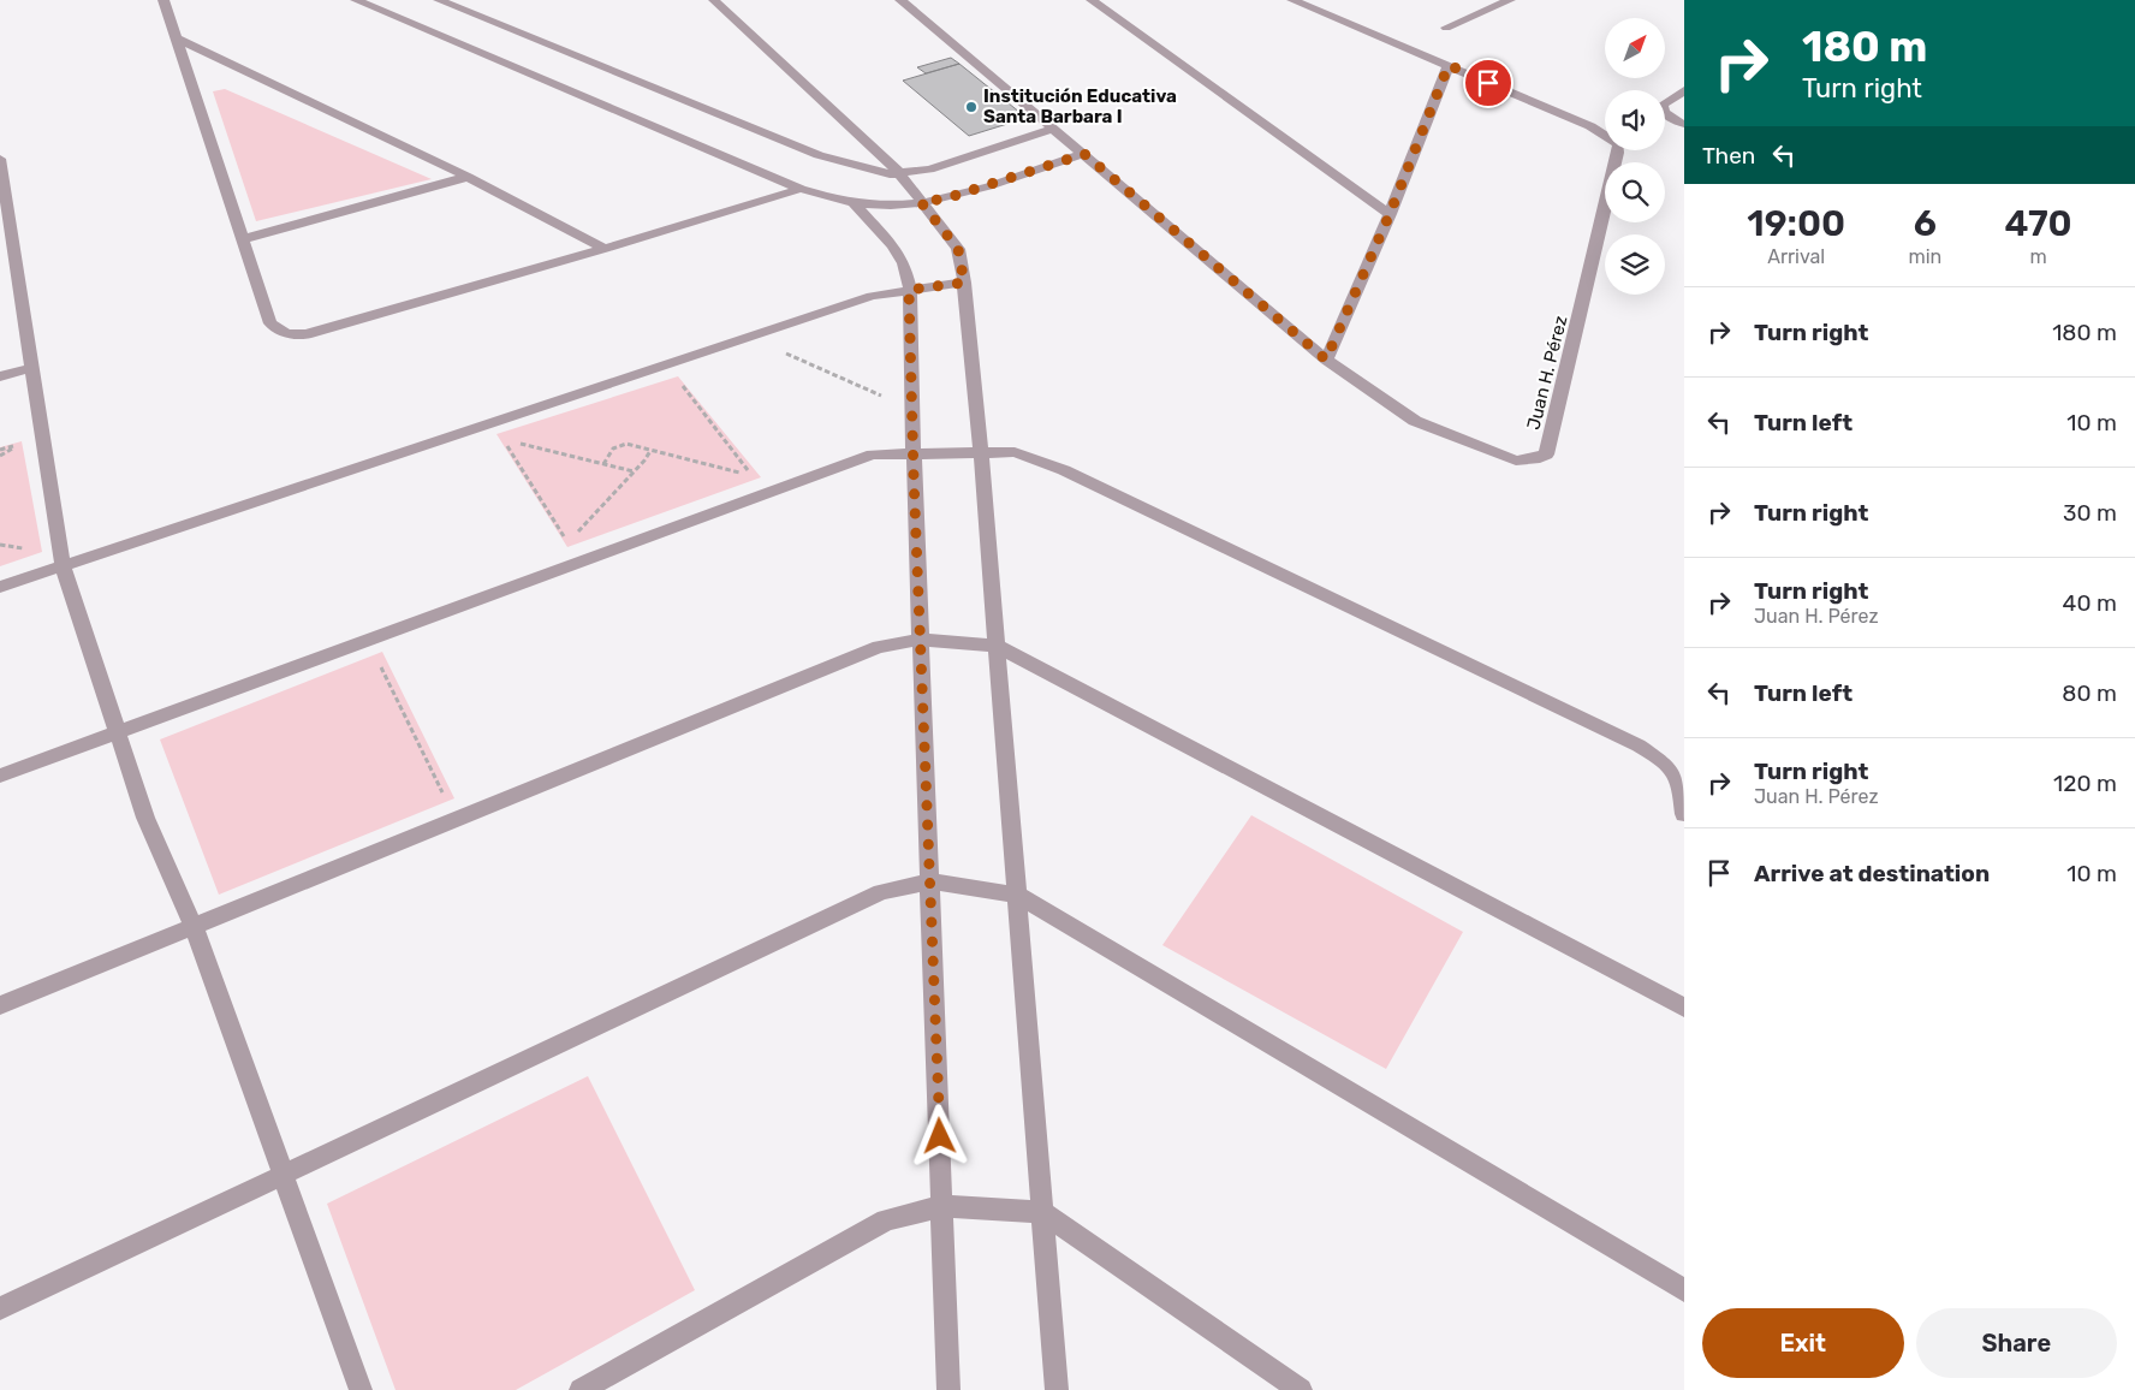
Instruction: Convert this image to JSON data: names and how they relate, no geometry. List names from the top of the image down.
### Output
{
  "streets": {
    "street": ["Juan H. Pérez"]
  },
  "places": ["Institución Educativa Santa Barbara I"],
  "north": "top right",
  "page": {
    "turn": ["180 m", "Turn right"],
    "then": "Then",
    "eta": [
      "19:00",
      "Arrival",
      "6",
      "min",
      "470",
      "m"
    ],
    "list": [
      {
        "name": "Turn right",
        "value": "180 m"
      },
      {
        "name": "Turn left",
        "value": "10 m"
      },
      {
        "name": "Turn right",
        "value": "30 m"
      },
      {
        "name": "Turn right",
        "note": "Juan H. Pérez",
        "value": "40 m"
      },
      {
        "name": "Turn left",
        "value": "80 m"
      },
      {
        "name": "Turn right",
        "note": "Juan H. Pérez",
        "value": "120 m"
      },
      {
        "name": "Arrive at destination",
        "value": "10 m"
      }
    ],
    "buttons": ["Exit", "Share"]
  }
}
